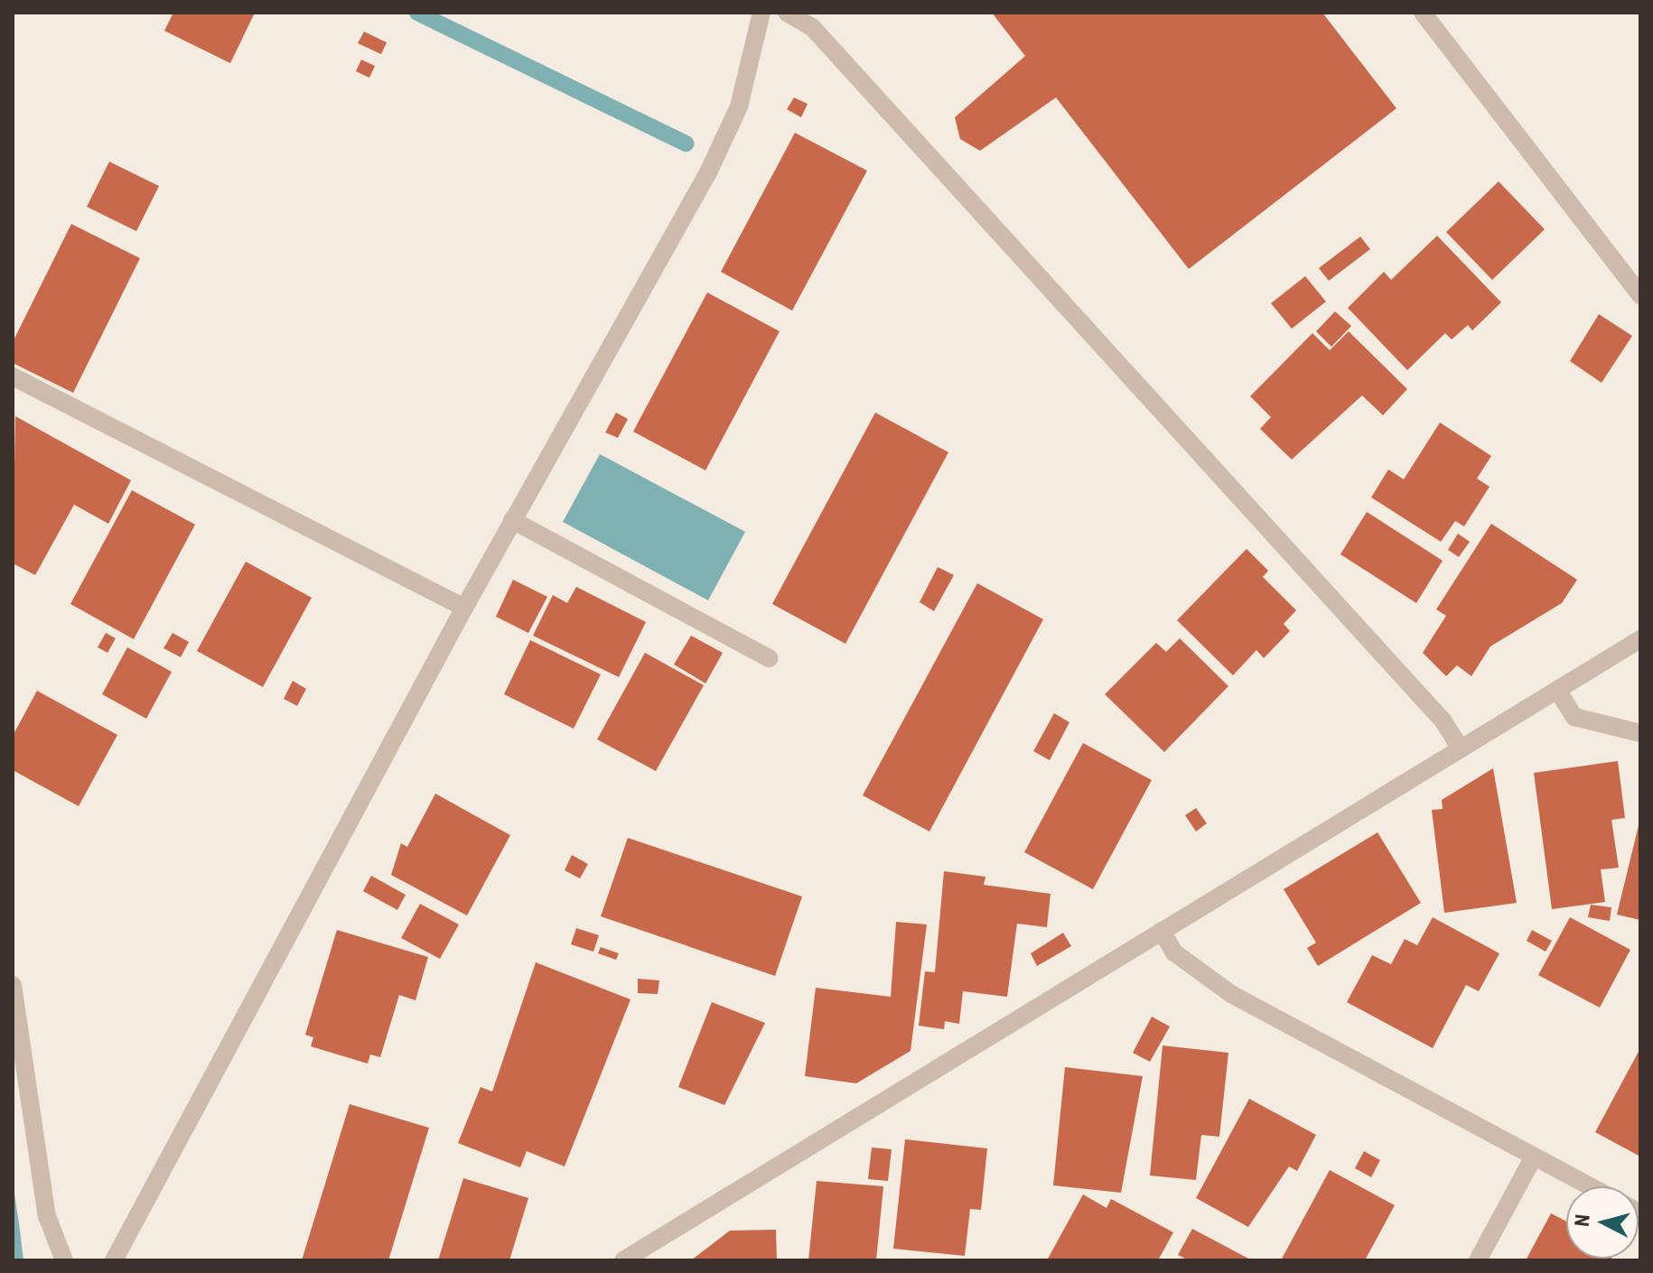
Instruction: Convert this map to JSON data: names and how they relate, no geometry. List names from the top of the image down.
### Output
{
  "north": "left"
}
